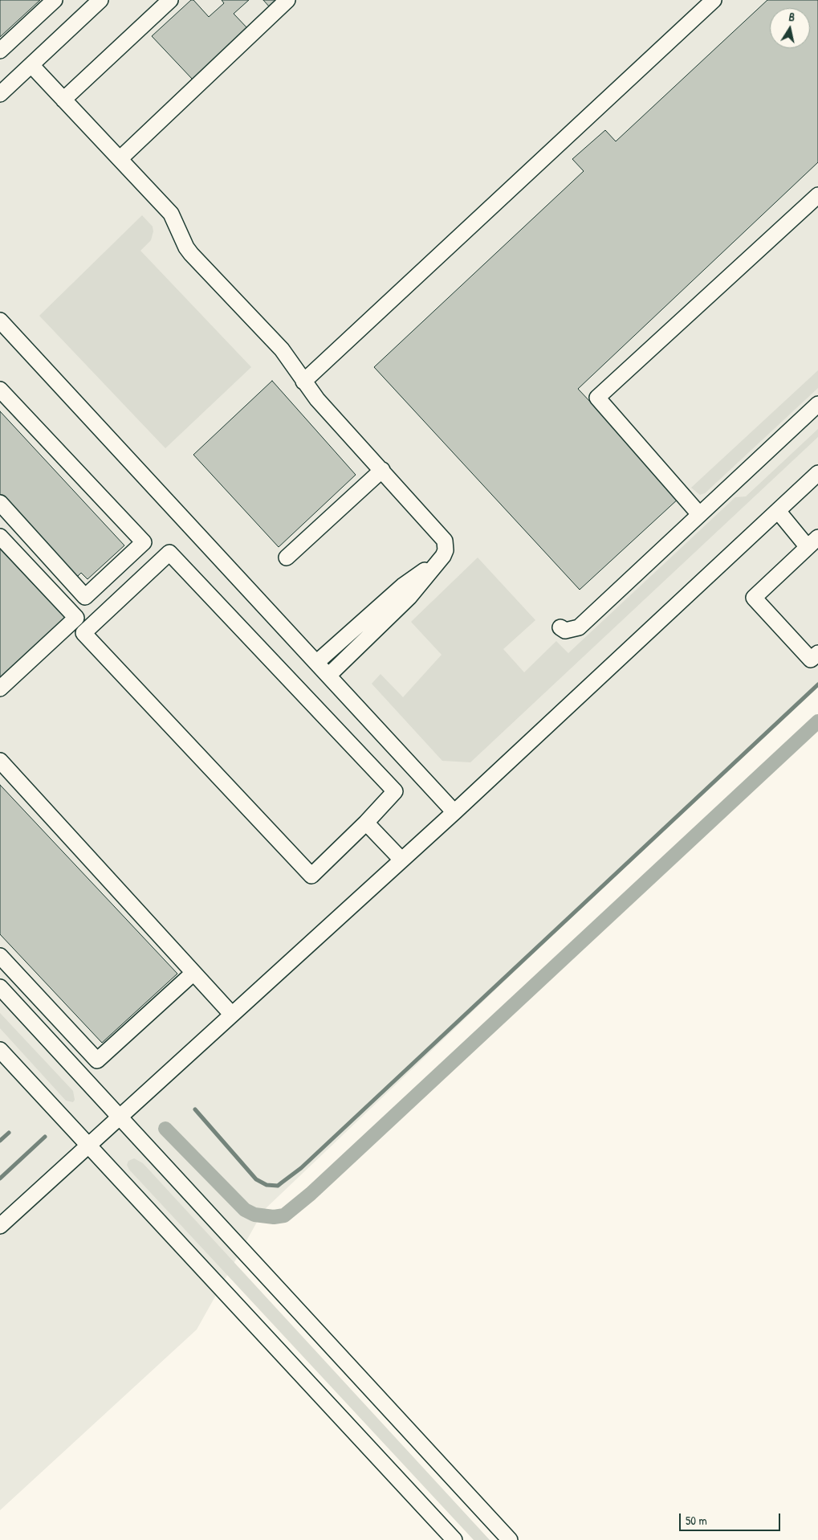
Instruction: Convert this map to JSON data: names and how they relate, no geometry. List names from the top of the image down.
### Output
{
  "scale_bar": "50 m",
  "north": "top"
}
